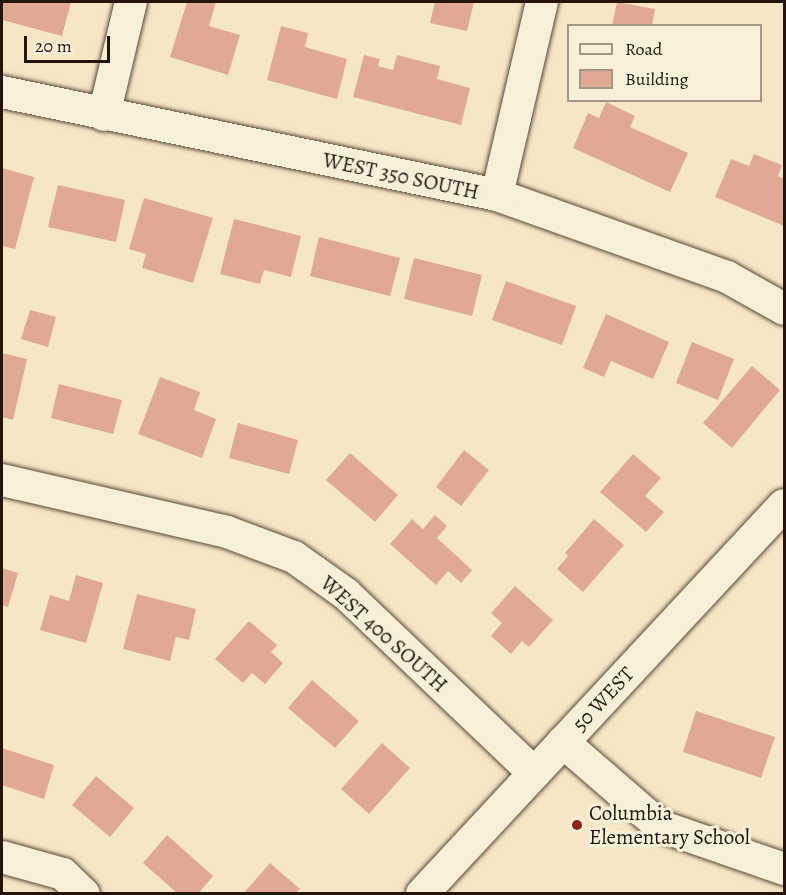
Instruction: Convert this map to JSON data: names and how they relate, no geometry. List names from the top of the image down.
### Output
{
  "streets": {
    "street": ["WEST 350 SOUTH", "WEST 400 SOUTH", "50 WEST"]
  },
  "crossings": [
    ["WEST 400 SOUTH", "50 WEST"]
  ],
  "places": ["Columbia Elementary School"],
  "legend": ["Road", "Building"],
  "scale_bar": "20 m"
}
